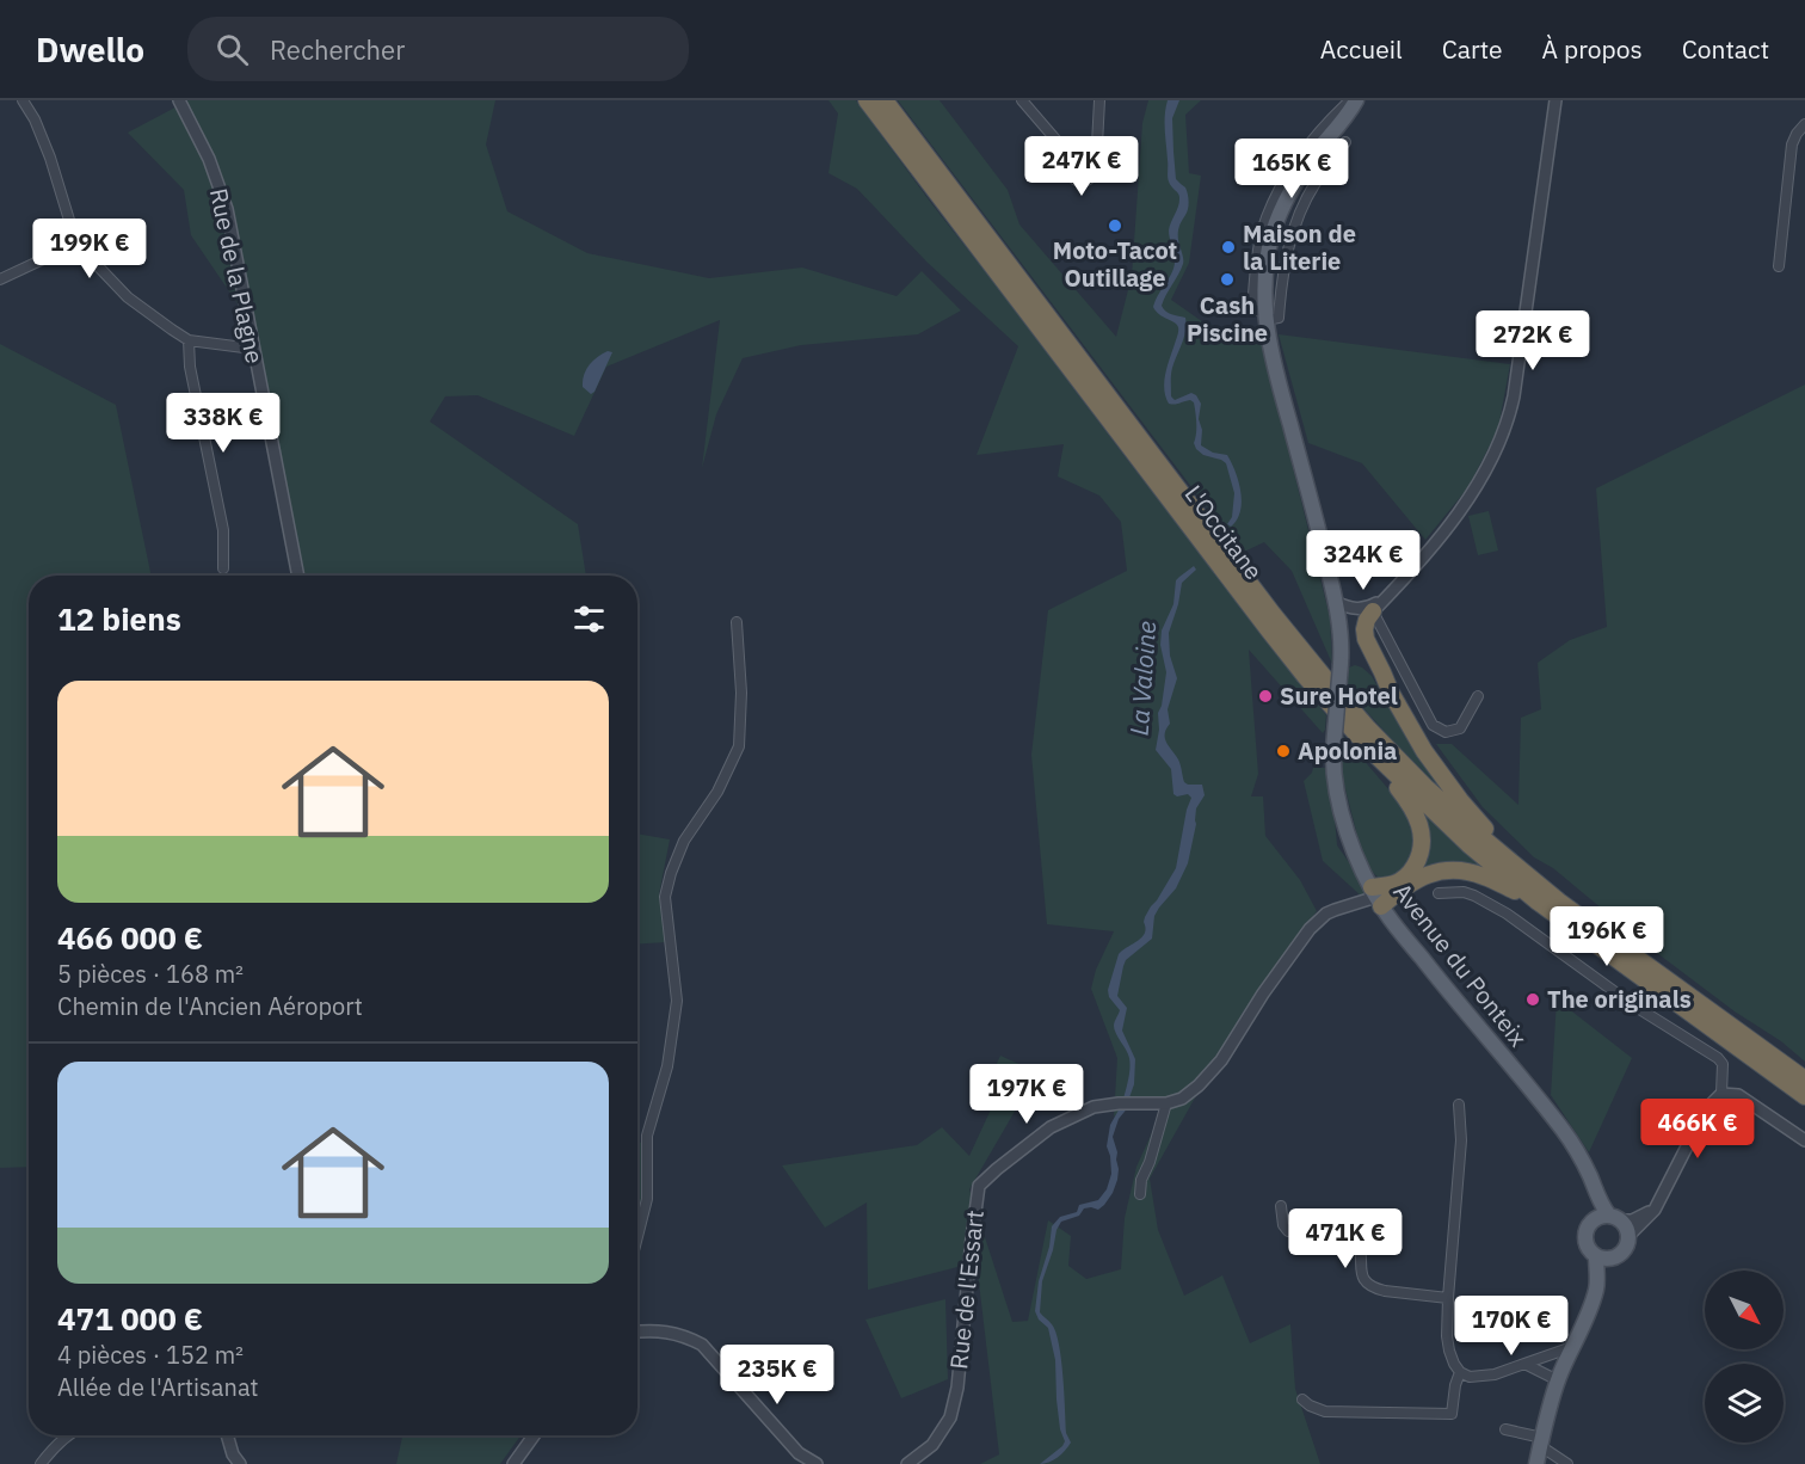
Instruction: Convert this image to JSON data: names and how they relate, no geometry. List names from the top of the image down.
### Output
{
  "streets": {
    "highway": ["L'Occitane"],
    "main road": ["Avenue du Ponteix"],
    "street": ["Rue de la Plagne", "Rue de l'Essart"]
  },
  "crossings": [
    ["Avenue du Ponteix", "Rue de l'Essart"]
  ],
  "water": ["La Valoine"],
  "places": [
    "Moto-Tacot Outillage",
    "Maison de la Literie",
    "Cash Piscine",
    "Sure Hotel",
    "Apolonia",
    "The originals"
  ],
  "north": "bottom right",
  "page": {
    "header": "Dwello",
    "search": "Rechercher",
    "nav": [
      "Accueil",
      "Carte",
      "À propos",
      "Contact"
    ],
    "price": [
      "247K €",
      "165K €",
      "199K €",
      "272K €",
      "338K €",
      "324K €",
      "196K €",
      "197K €",
      "466K €",
      "471K €",
      "170K €",
      "235K €"
    ],
    "heading": "12 biens",
    "list": [
      {
        "name": "466 000 €",
        "note": "5 pièces · 168 m² · Chemin de l'Ancien Aéroport"
      },
      {
        "name": "471 000 €",
        "note": "4 pièces · 152 m² · Allée de l'Artisanat"
      }
    ]
  }
}
